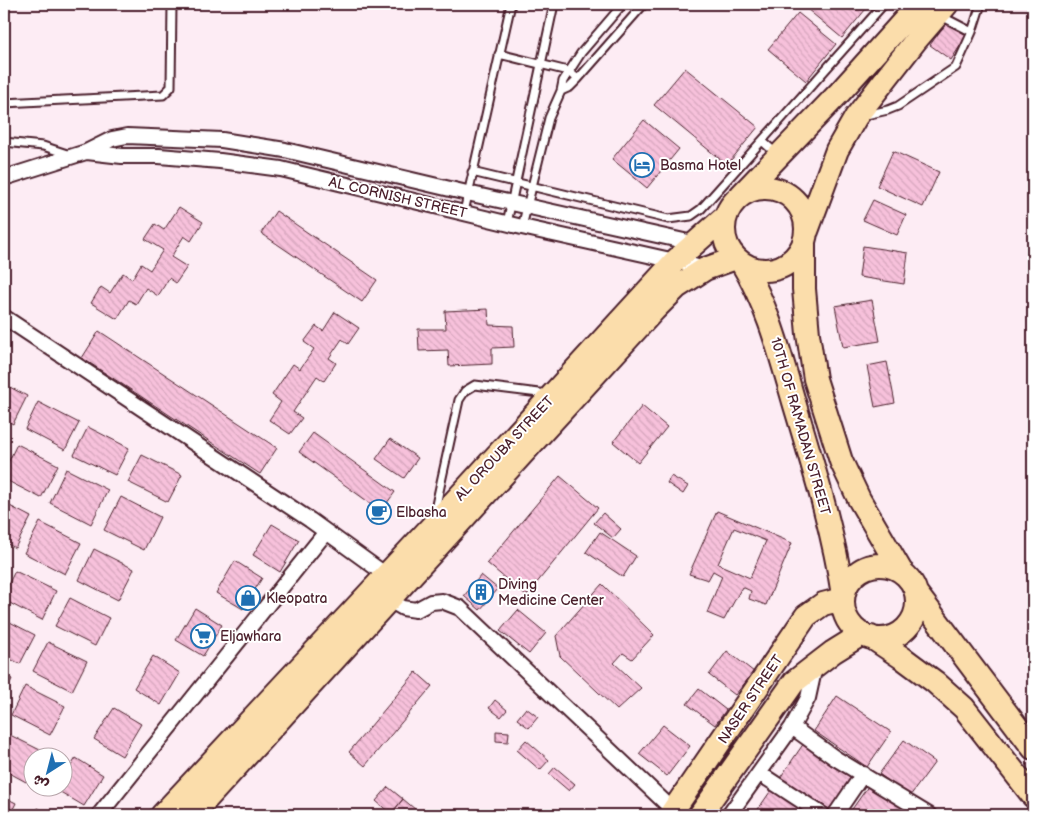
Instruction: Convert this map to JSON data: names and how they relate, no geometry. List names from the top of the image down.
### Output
{
  "streets": {
    "main road": ["10TH OF RAMADAN STREET", "AL OROUBA STREET", "NASER STREET"],
    "street": ["AL CORNISH STREET"]
  },
  "crossings": [
    ["AL CORNISH STREET", "AL OROUBA STREET"],
    ["10TH OF RAMADAN STREET", "AL OROUBA STREET"],
    ["10TH OF RAMADAN STREET", "NASER STREET"]
  ],
  "places": {
    "hotel": ["Basma Hotel"],
    "cafe": ["Elbasha"],
    "building": ["Diving Medicine Center"],
    "shop": ["Kleopatra"],
    "supermarket": ["Eljawhara"]
  },
  "north": "bottom left"
}
